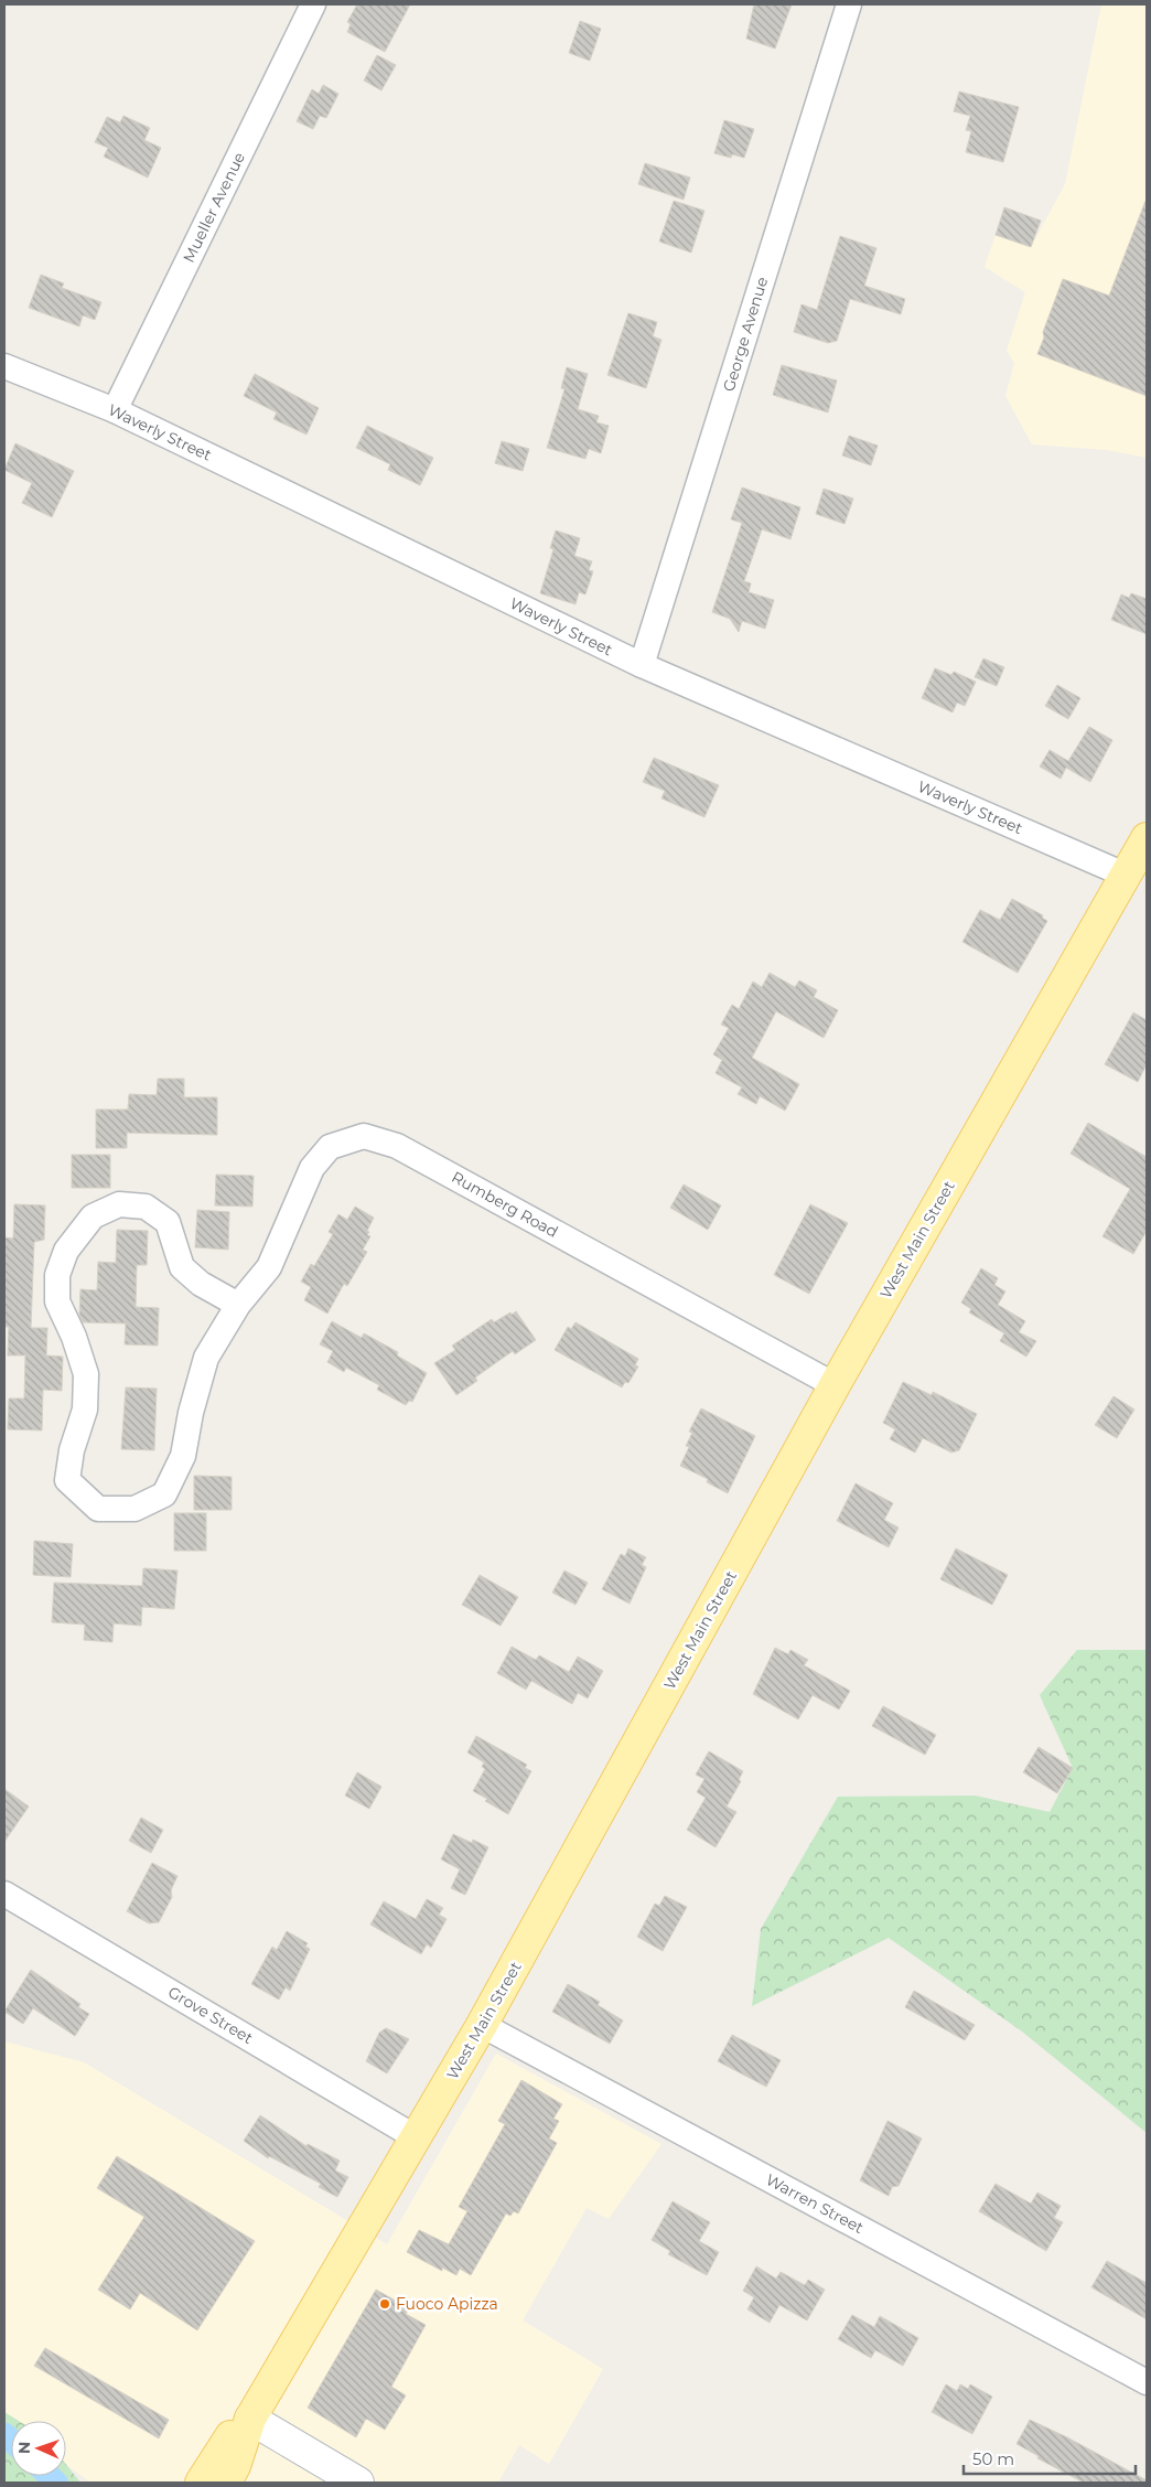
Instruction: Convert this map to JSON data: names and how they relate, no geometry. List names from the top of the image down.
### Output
{
  "streets": {
    "main road": ["West Main Street"],
    "street": [
      "Mueller Avenue",
      "George Avenue",
      "Waverly Street",
      "Rumberg Road",
      "Grove Street",
      "Warren Street"
    ]
  },
  "crossings": [
    ["Mueller Avenue", "Waverly Street"],
    ["George Avenue", "Waverly Street"],
    ["Waverly Street", "West Main Street"],
    ["Rumberg Road", "West Main Street"],
    ["West Main Street", "Grove Street"],
    ["West Main Street", "Warren Street"]
  ],
  "places": ["Fuoco Apizza"],
  "scale_bar": "50 m",
  "north": "left"
}
